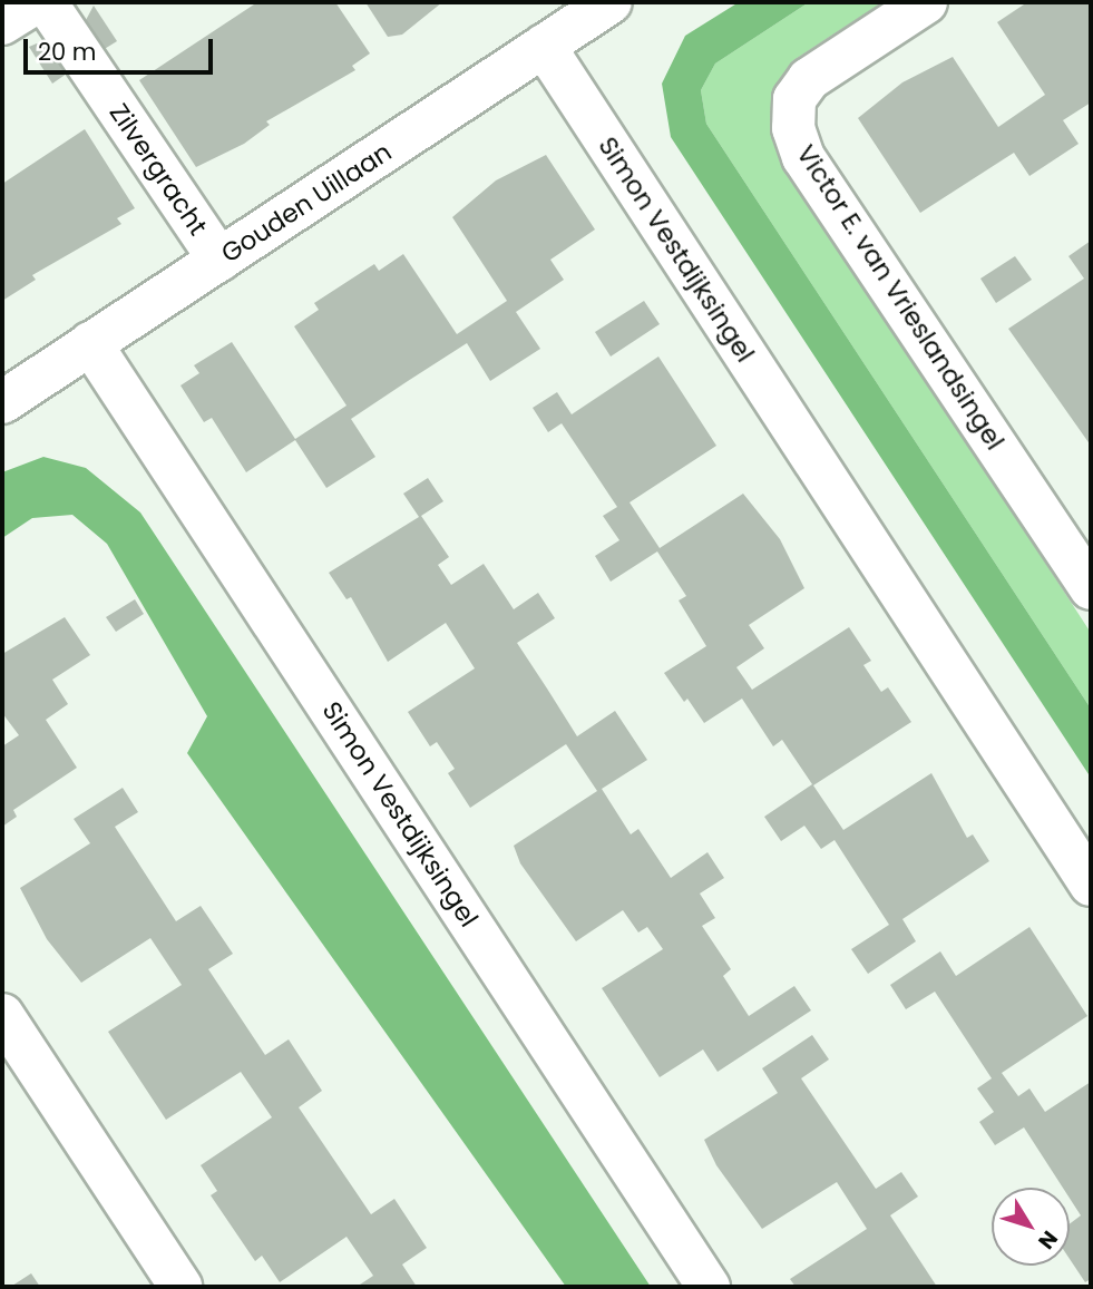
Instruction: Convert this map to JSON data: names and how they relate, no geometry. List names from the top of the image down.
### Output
{
  "streets": {
    "street": [
      "Zilvergracht",
      "Gouden Uillaan",
      "Simon Vestdijksingel",
      "Victor E. van Vrieslandsingel"
    ]
  },
  "crossings": [
    ["Zilvergracht", "Gouden Uillaan"],
    ["Gouden Uillaan", "Simon Vestdijksingel"]
  ],
  "scale_bar": "20 m",
  "north": "bottom right"
}
